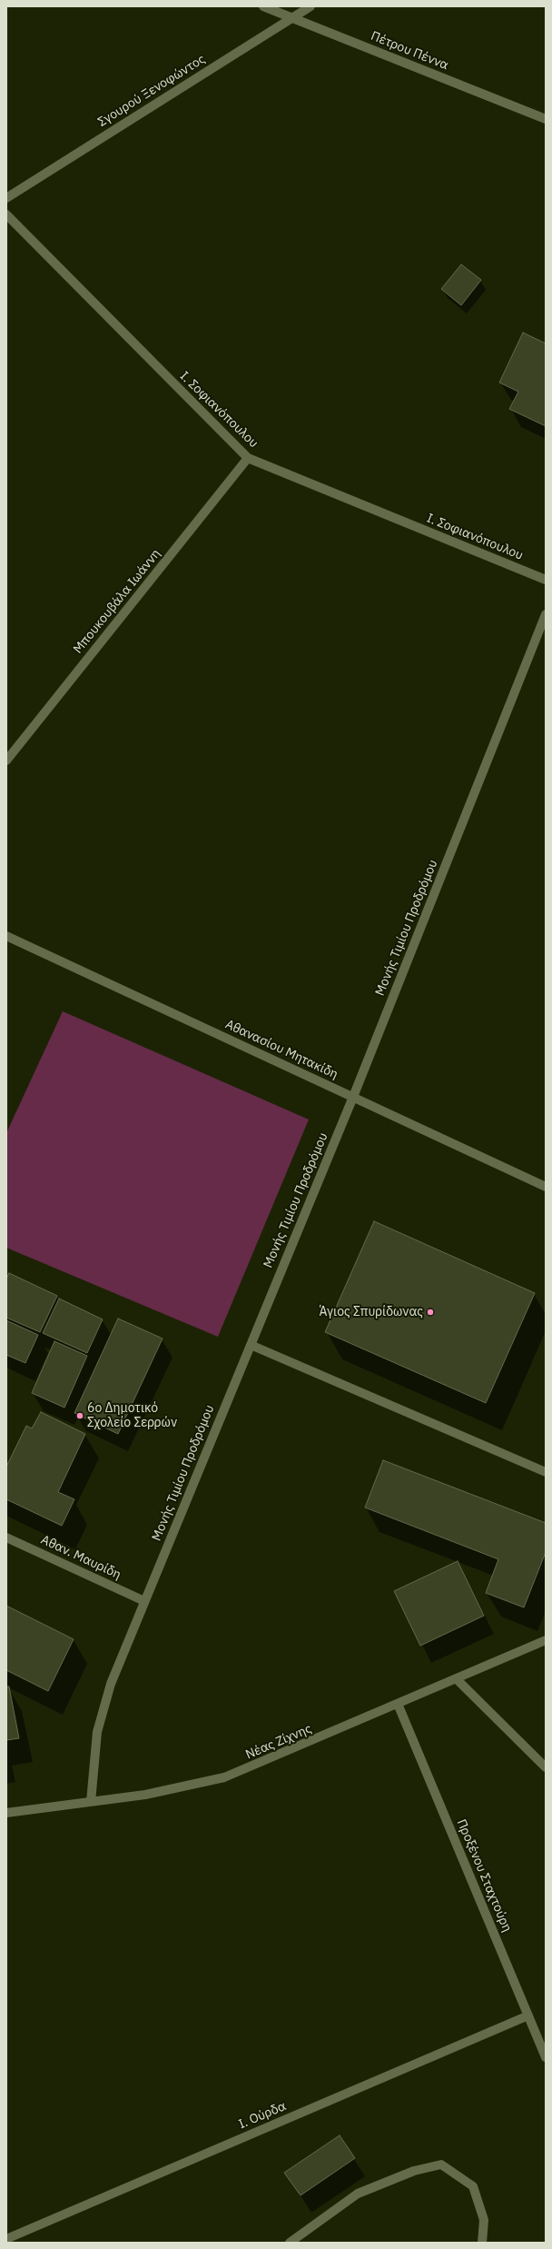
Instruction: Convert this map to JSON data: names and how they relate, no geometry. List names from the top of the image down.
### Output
{
  "streets": {
    "street": [
      "Πέτρου Πέννα",
      "Σγουρού Ξενοφώντος",
      "Ι. Σοφιανόπουλου",
      "Μπουκουβάλα Ιωάννη",
      "Μονής Τιμίου Προδρόμου",
      "Αθανασίου Μητακίδη",
      "Αθαν. Μαυρίδη",
      "Νέας Ζίχνης",
      "Προξένου Σταχτούρη",
      "Ι. Ούρδα"
    ]
  },
  "crossings": [
    ["Πέτρου Πέννα", "Σγουρού Ξενοφώντος"],
    ["Ι. Σοφιανόπουλου", "Μπουκουβάλα Ιωάννη"],
    ["Μονής Τιμίου Προδρόμου", "Αθανασίου Μητακίδη"],
    ["Μονής Τιμίου Προδρόμου", "Αθαν. Μαυρίδη"],
    ["Μονής Τιμίου Προδρόμου", "Νέας Ζίχνης"],
    ["Νέας Ζίχνης", "Προξένου Σταχτούρη"],
    ["Προξένου Σταχτούρη", "Ι. Ούρδα"]
  ],
  "places": ["Άγιος Σπυρίδωνας", "6ο Δημοτικό Σχολείο Σερρών"]
}
